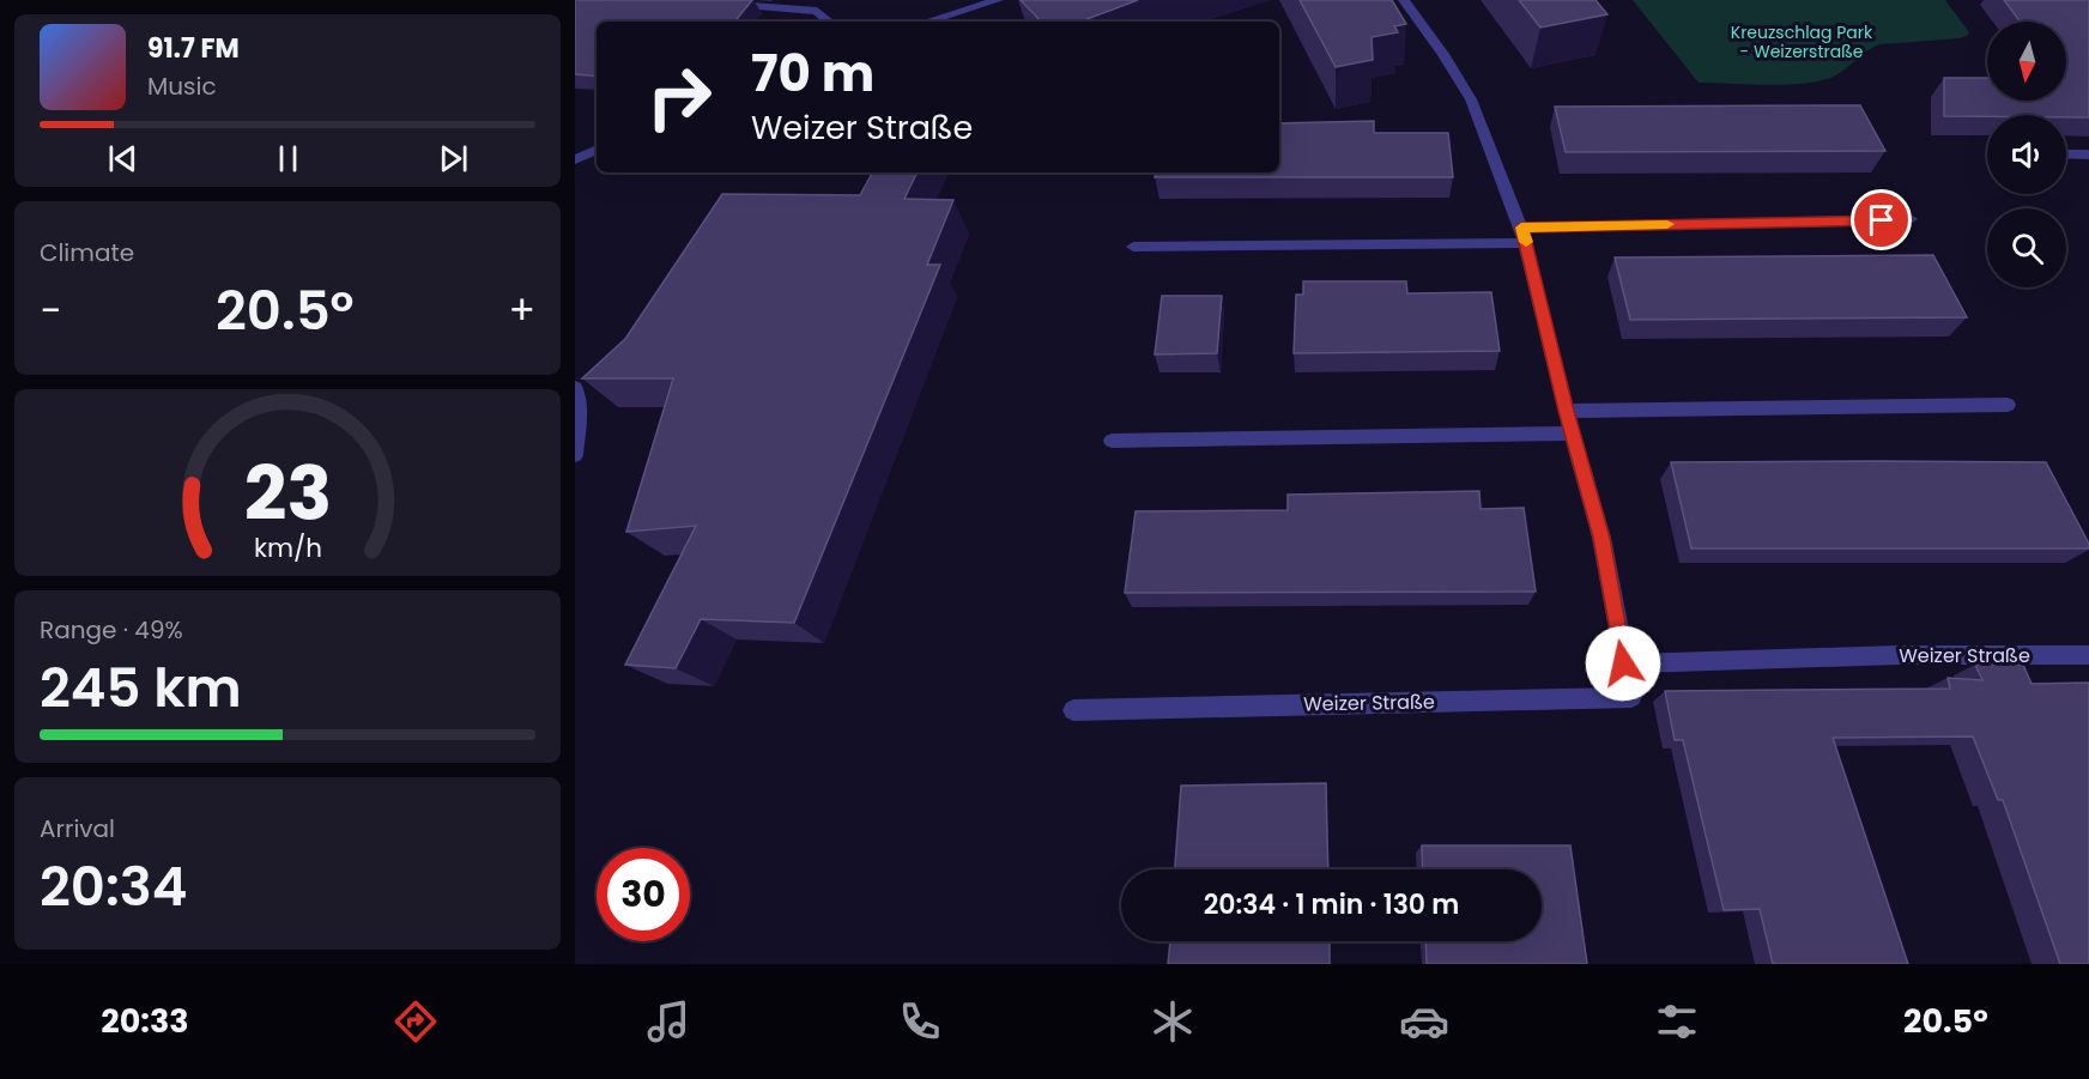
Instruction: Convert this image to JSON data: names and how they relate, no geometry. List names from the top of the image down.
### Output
{
  "streets": {
    "street": ["Weizer Straße"]
  },
  "parks": ["Kreuzschlag Park - Weizerstraße"],
  "north": "bottom",
  "page": {
    "turn": ["70 m", "Weizer Straße"],
    "song": ["91.7 FM", "Music"],
    "tile": [
      "Climate",
      ["Range · 49%", "245 km"],
      ["Arrival", "20:34"]
    ],
    "heat": ["−", "20.5°", "+"],
    "limit": "30",
    "trip": "20:34 · 1 min · 130 m",
    "tabs": ["20:33", "20.5°"],
    "gauge": ["23", "km/h"]
  }
}
